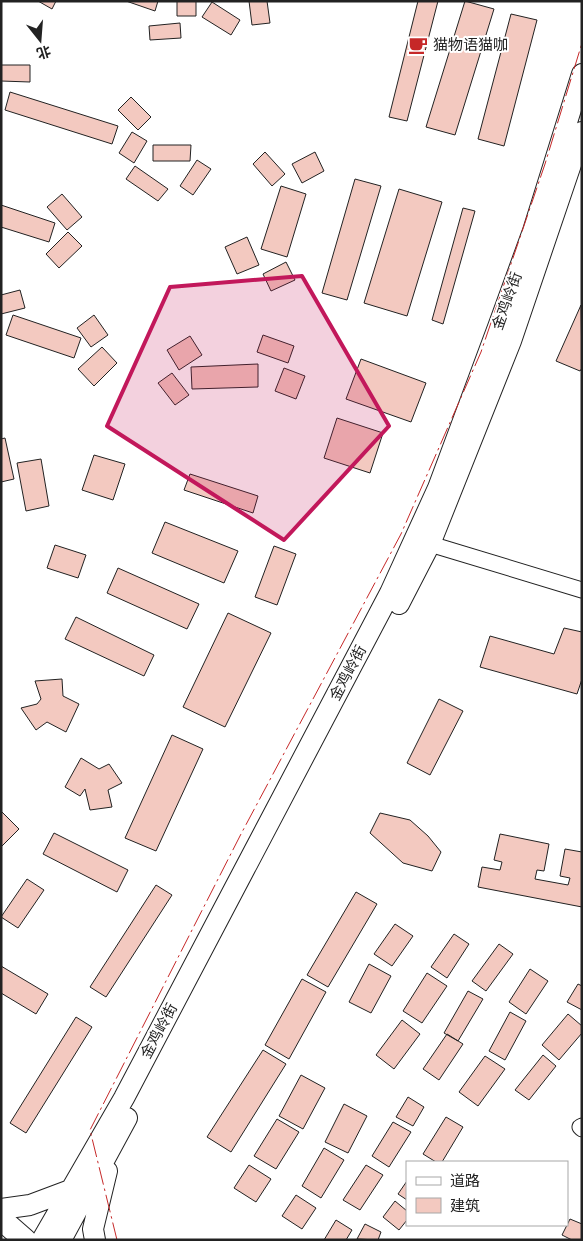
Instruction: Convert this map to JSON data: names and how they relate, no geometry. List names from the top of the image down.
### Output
{
  "streets": {
    "main road": ["金鸡岭街"]
  },
  "places": {
    "cafe": ["猫物语猫咖"]
  },
  "legend": ["道路", "建筑"],
  "north": "bottom"
}
